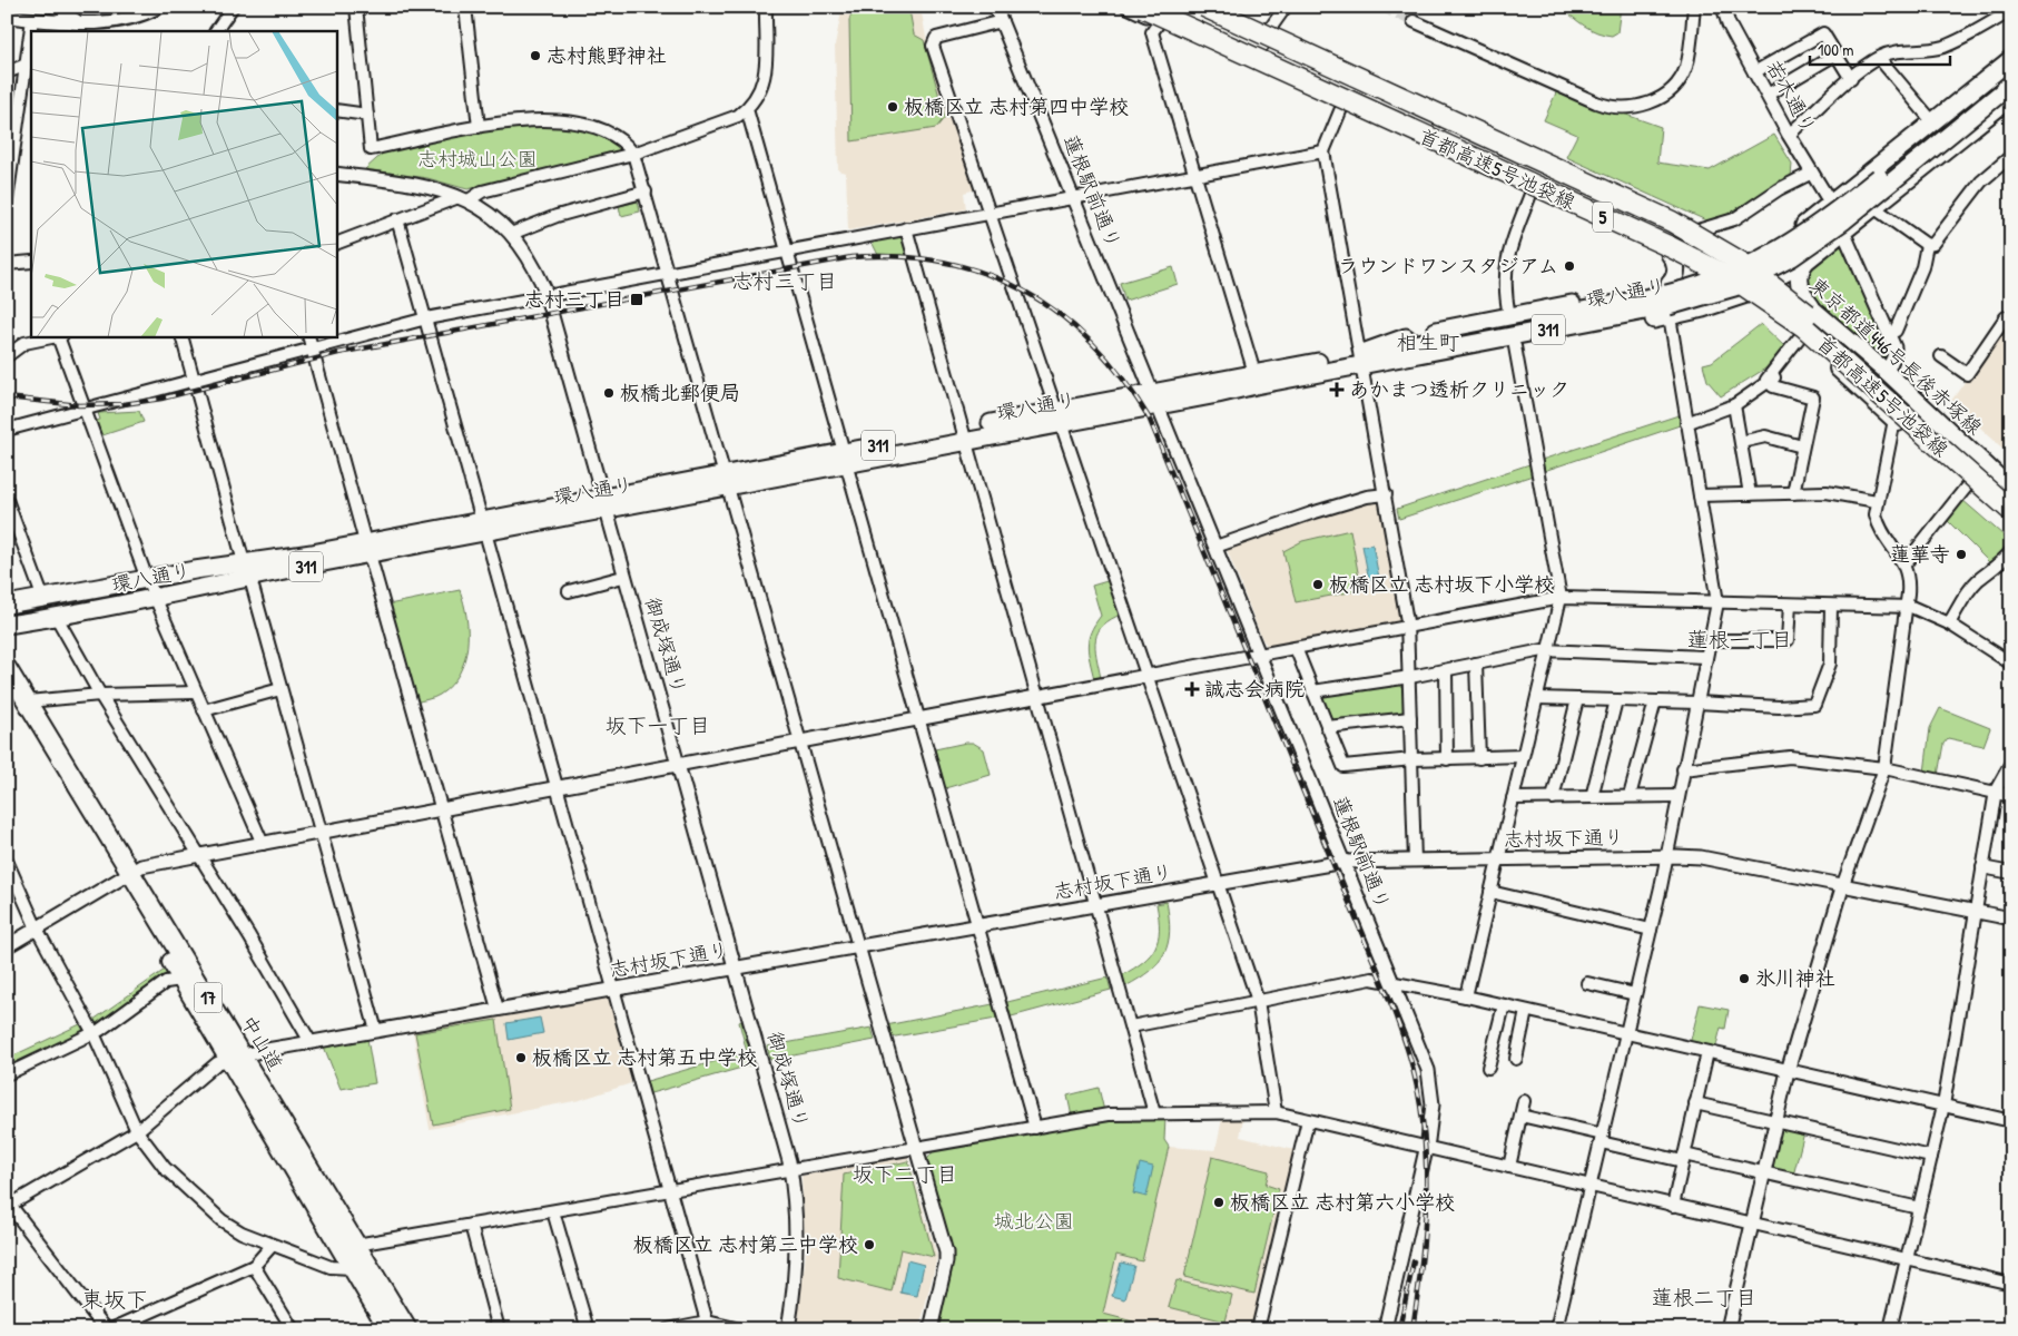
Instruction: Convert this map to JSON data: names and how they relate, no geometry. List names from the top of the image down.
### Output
{
  "streets": {
    "highway": [
      "首都高速5号池袋線",
      "5",
      "17",
      "中山道"
    ],
    "main road": ["環八通り", "311", "東京都道446号長後赤塚線"],
    "street": [
      "若木通り",
      "蓮根駅前通り",
      "御成塚通り",
      "志村坂下通り"
    ]
  },
  "crossings": [
    ["若木通り", "東京都道446号長後赤塚線"],
    ["蓮根駅前通り", "環八通り"],
    ["蓮根駅前通り", "志村坂下通り"],
    ["環八通り", "御成塚通り"],
    ["御成塚通り", "志村坂下通り"],
    ["志村坂下通り", "中山道"]
  ],
  "districts": [
    "志村三丁目",
    "相生町",
    "蓮根一丁目",
    "坂下一丁目",
    "坂下二丁目",
    "蓮根二丁目",
    "東坂下"
  ],
  "parks": ["志村城山公園", "城北公園"],
  "places": {
    "other": [
      "志村熊野神社",
      "板橋区立 志村第四中学校",
      "ラウンドワンスタジアム",
      "板橋北郵便局",
      "蓮華寺",
      "板橋区立 志村坂下小学校",
      "氷川神社",
      "板橋区立 志村第五中学校",
      "板橋区立 志村第六小学校",
      "板橋区立 志村第三中学校"
    ],
    "transit": ["志村三丁目"],
    "health": ["あかまつ透析クリニック", "誠志会病院"]
  },
  "scale_bar": "100 m"
}
